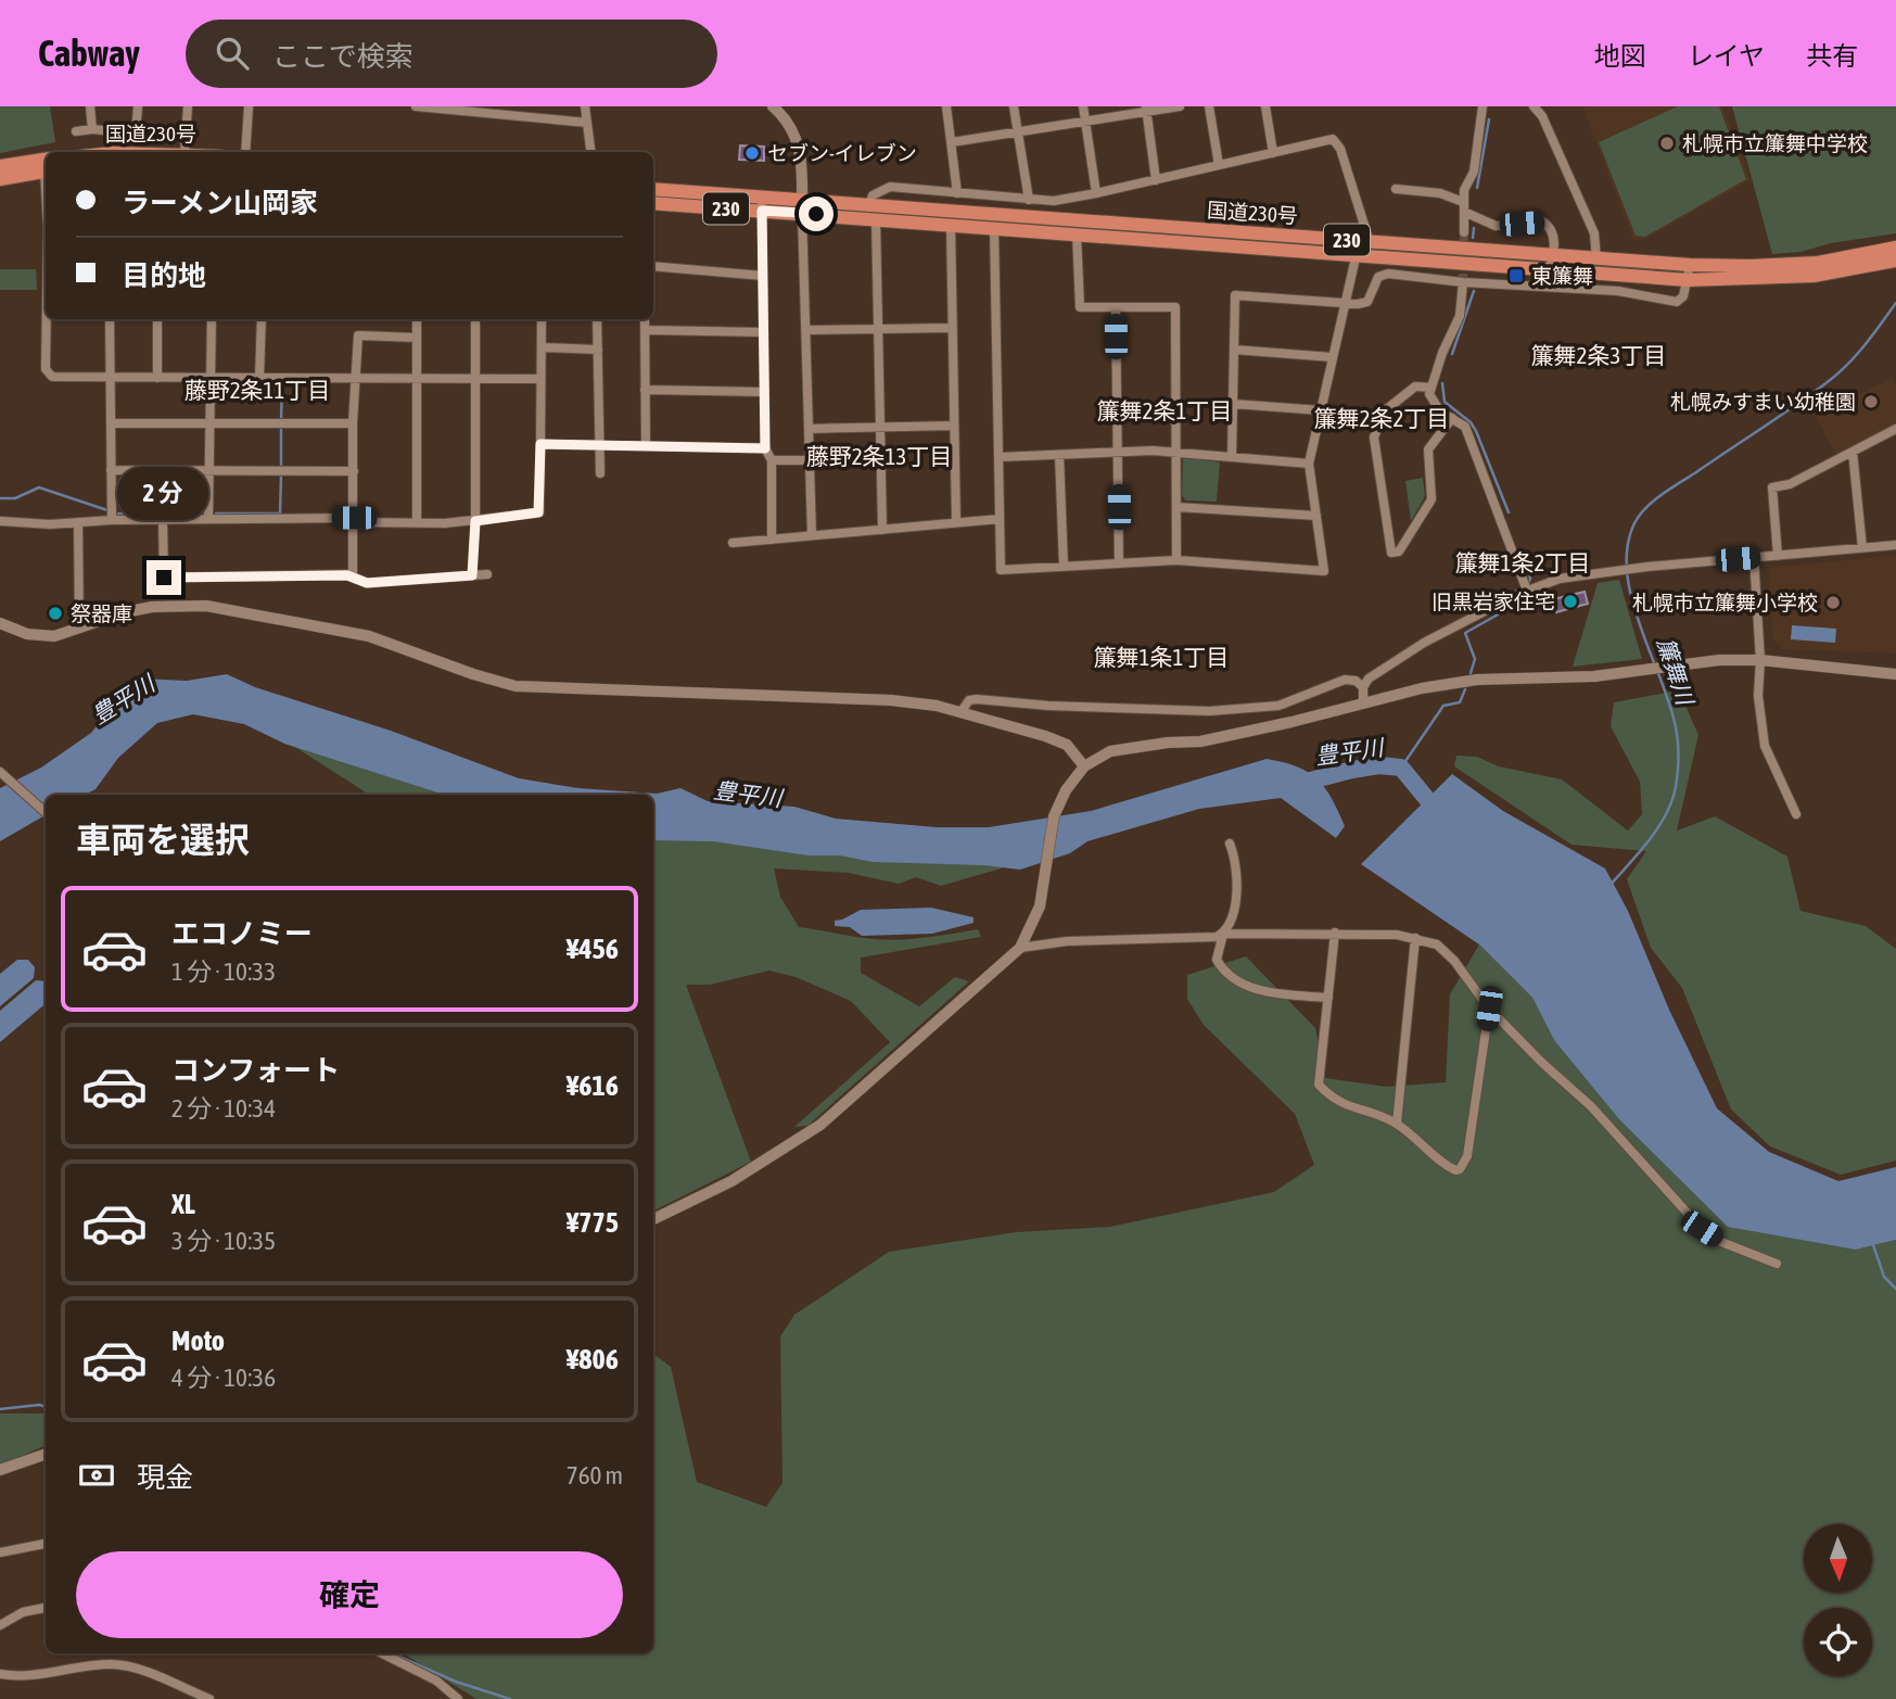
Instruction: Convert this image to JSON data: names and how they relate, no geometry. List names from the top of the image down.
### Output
{
  "streets": {
    "highway": ["国道230号", "230"]
  },
  "districts": [
    "簾舞2条3丁目",
    "藤野2条11丁目",
    "簾舞2条1丁目",
    "簾舞2条2丁目",
    "藤野2条13丁目",
    "簾舞1条2丁目",
    "簾舞1条1丁目"
  ],
  "water": ["簾舞川", "豊平川"],
  "places": {
    "other": [
      "札幌市立簾舞中学校",
      "セブン-イレブン",
      "札幌みすまい幼稚園",
      "旧黒岩家住宅",
      "札幌市立簾舞小学校",
      "祭器庫"
    ],
    "transit": ["東簾舞"]
  },
  "north": "bottom",
  "page": {
    "header": "Cabway",
    "search": "ここで検索",
    "nav": ["地図", "レイヤ", "共有"],
    "banner": ["ラーメン山岡家", "目的地"],
    "bubble": "2 分",
    "heading": "車両を選択",
    "list": [
      {
        "name": "エコノミー",
        "note": "1 分 · 10:33",
        "value": "¥456"
      },
      {
        "name": "コンフォート",
        "note": "2 分 · 10:34",
        "value": "¥616"
      },
      {
        "name": "XL",
        "note": "3 分 · 10:35",
        "value": "¥775"
      },
      {
        "name": "Moto",
        "note": "4 分 · 10:36",
        "value": "¥806"
      }
    ],
    "pay": ["現金", "760 m"],
    "buttons": "確定"
  }
}
